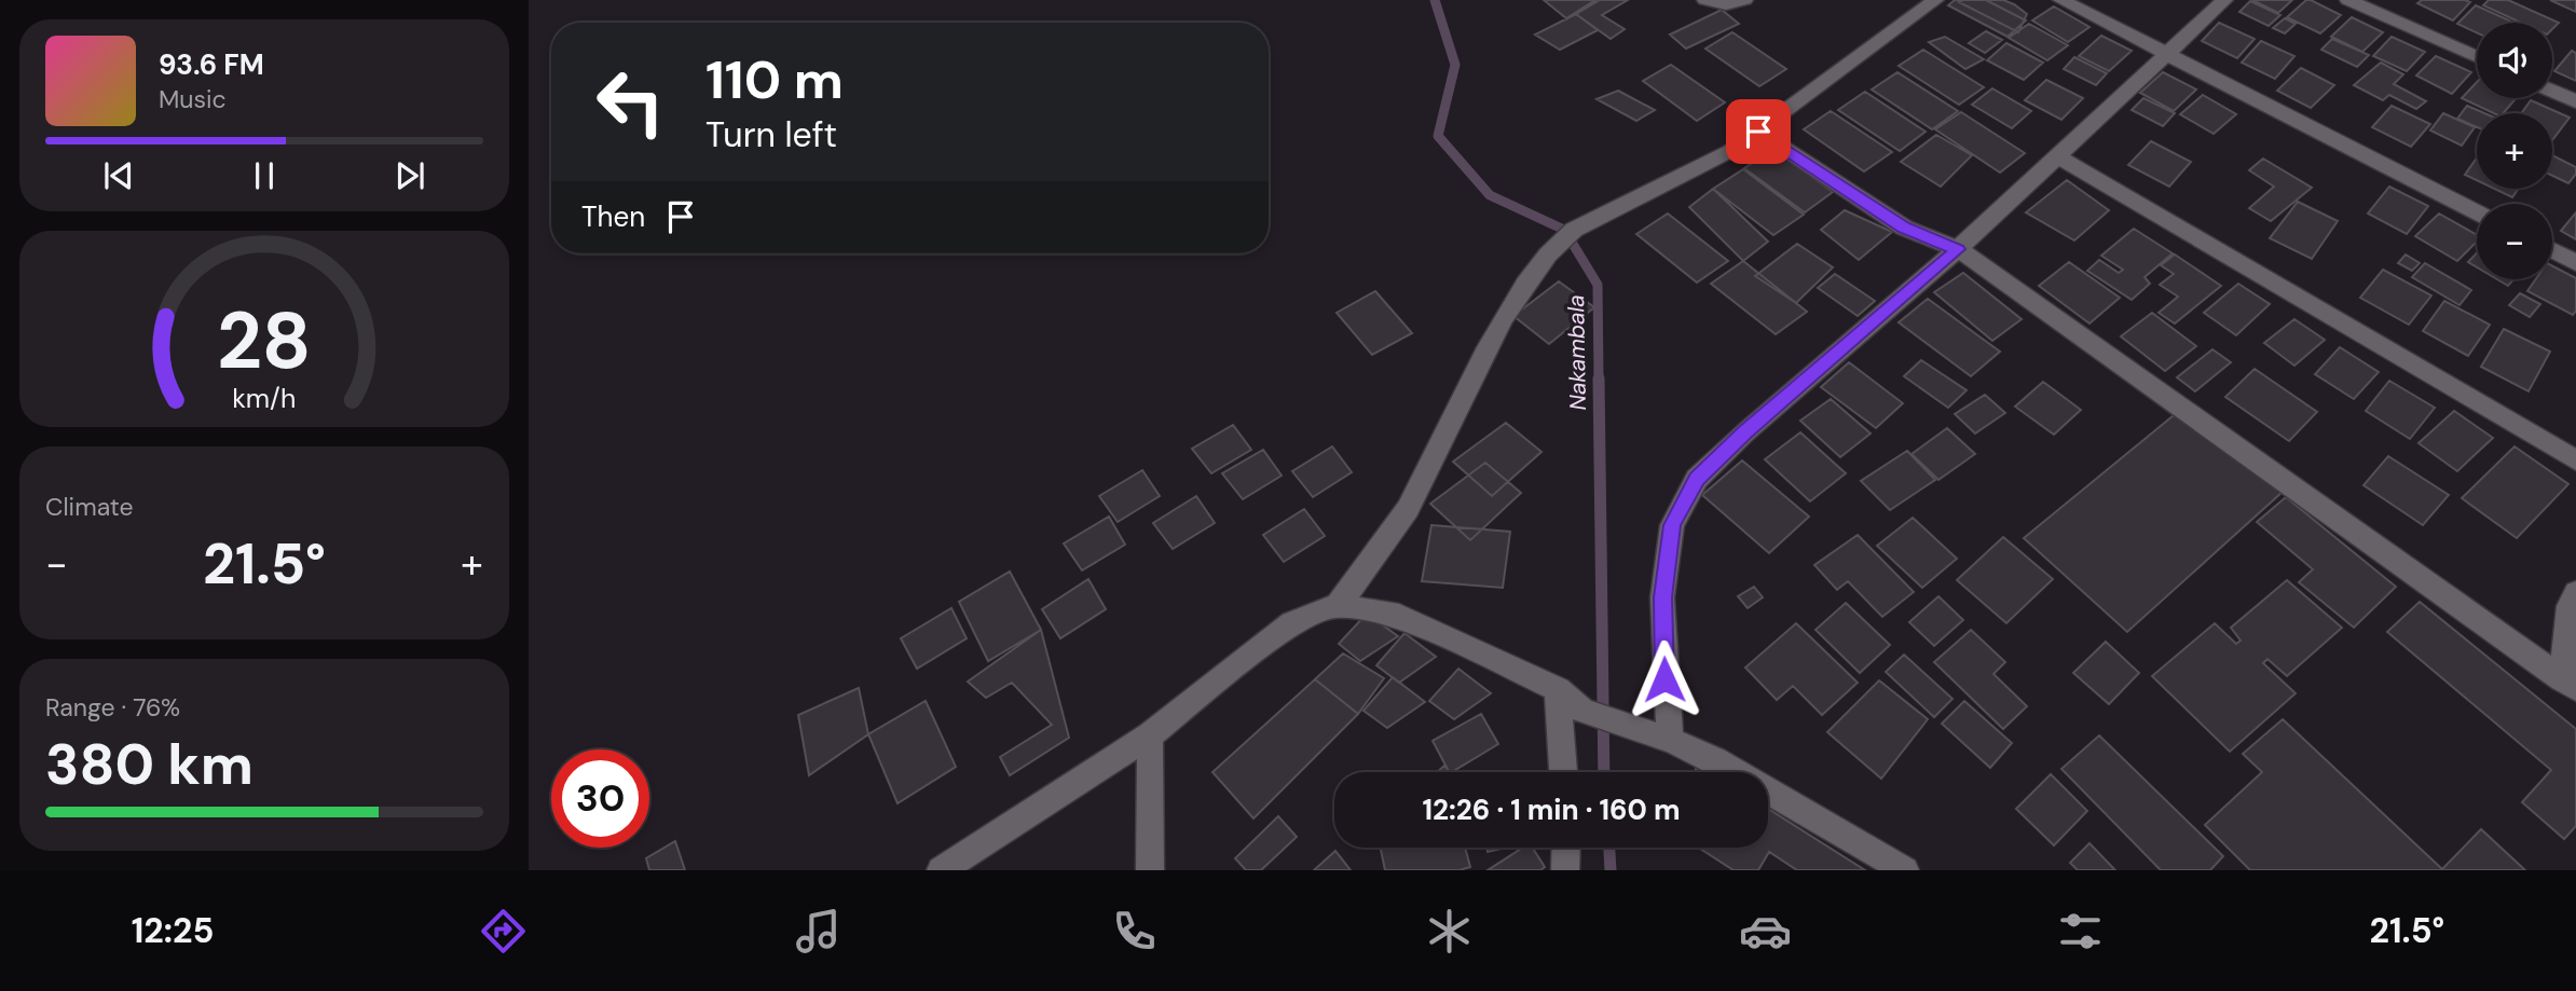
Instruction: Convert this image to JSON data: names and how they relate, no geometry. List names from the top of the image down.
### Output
{
  "water": ["Nakambala"],
  "page": {
    "map_buttons": ["+", "−"],
    "turn": ["110 m", "Turn left"],
    "song": ["93.6 FM", "Music"],
    "then": "Then",
    "tile": [
      "Climate",
      ["Range · 76%", "380 km"]
    ],
    "heat": ["−", "21.5°", "+"],
    "limit": "30",
    "trip": "12:26 · 1 min · 160 m",
    "tabs": ["12:25", "21.5°"],
    "gauge": ["28", "km/h"]
  }
}
